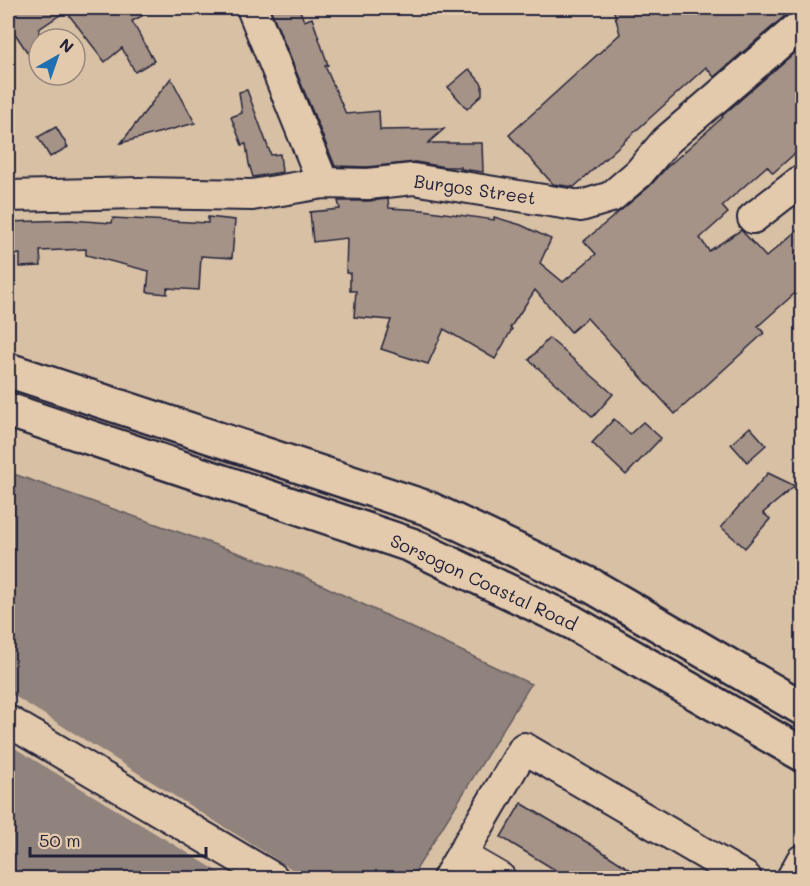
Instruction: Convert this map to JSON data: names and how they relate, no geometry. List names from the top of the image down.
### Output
{
  "streets": {
    "highway": ["Sorsogon Coastal Road"],
    "street": ["Burgos Street"]
  },
  "scale_bar": "50 m",
  "north": "top right"
}
